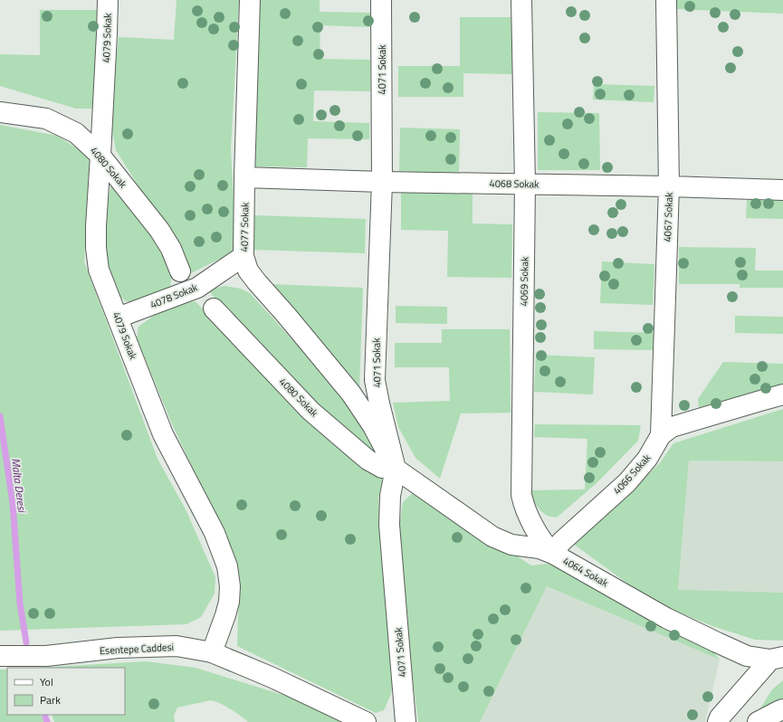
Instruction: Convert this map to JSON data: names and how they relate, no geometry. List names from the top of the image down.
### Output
{
  "streets": {
    "street": [
      "4079 Sokak",
      "4071 Sokak",
      "4080 Sokak",
      "4068 Sokak",
      "4067 Sokak",
      "4077 Sokak",
      "4069 Sokak",
      "4078 Sokak",
      "4066 Sokak",
      "4064 Sokak",
      "Esentepe Caddesi"
    ]
  },
  "crossings": [
    ["4079 Sokak", "4080 Sokak"],
    ["4079 Sokak", "4078 Sokak"],
    ["4079 Sokak", "Esentepe Caddesi"],
    ["4071 Sokak", "4080 Sokak"],
    ["4071 Sokak", "4068 Sokak"],
    ["4071 Sokak", "4077 Sokak"],
    ["4071 Sokak", "4064 Sokak"],
    ["4080 Sokak", "4077 Sokak"],
    ["4080 Sokak", "4064 Sokak"],
    ["4068 Sokak", "4067 Sokak"],
    ["4068 Sokak", "4077 Sokak"],
    ["4068 Sokak", "4069 Sokak"],
    ["4067 Sokak", "4066 Sokak"],
    ["4077 Sokak", "4078 Sokak"],
    ["4077 Sokak", "4064 Sokak"],
    ["4069 Sokak", "4066 Sokak"],
    ["4069 Sokak", "4064 Sokak"],
    ["4066 Sokak", "4064 Sokak"]
  ],
  "water": ["Malta Deresi"],
  "legend": ["Yol", "Park"]
}
